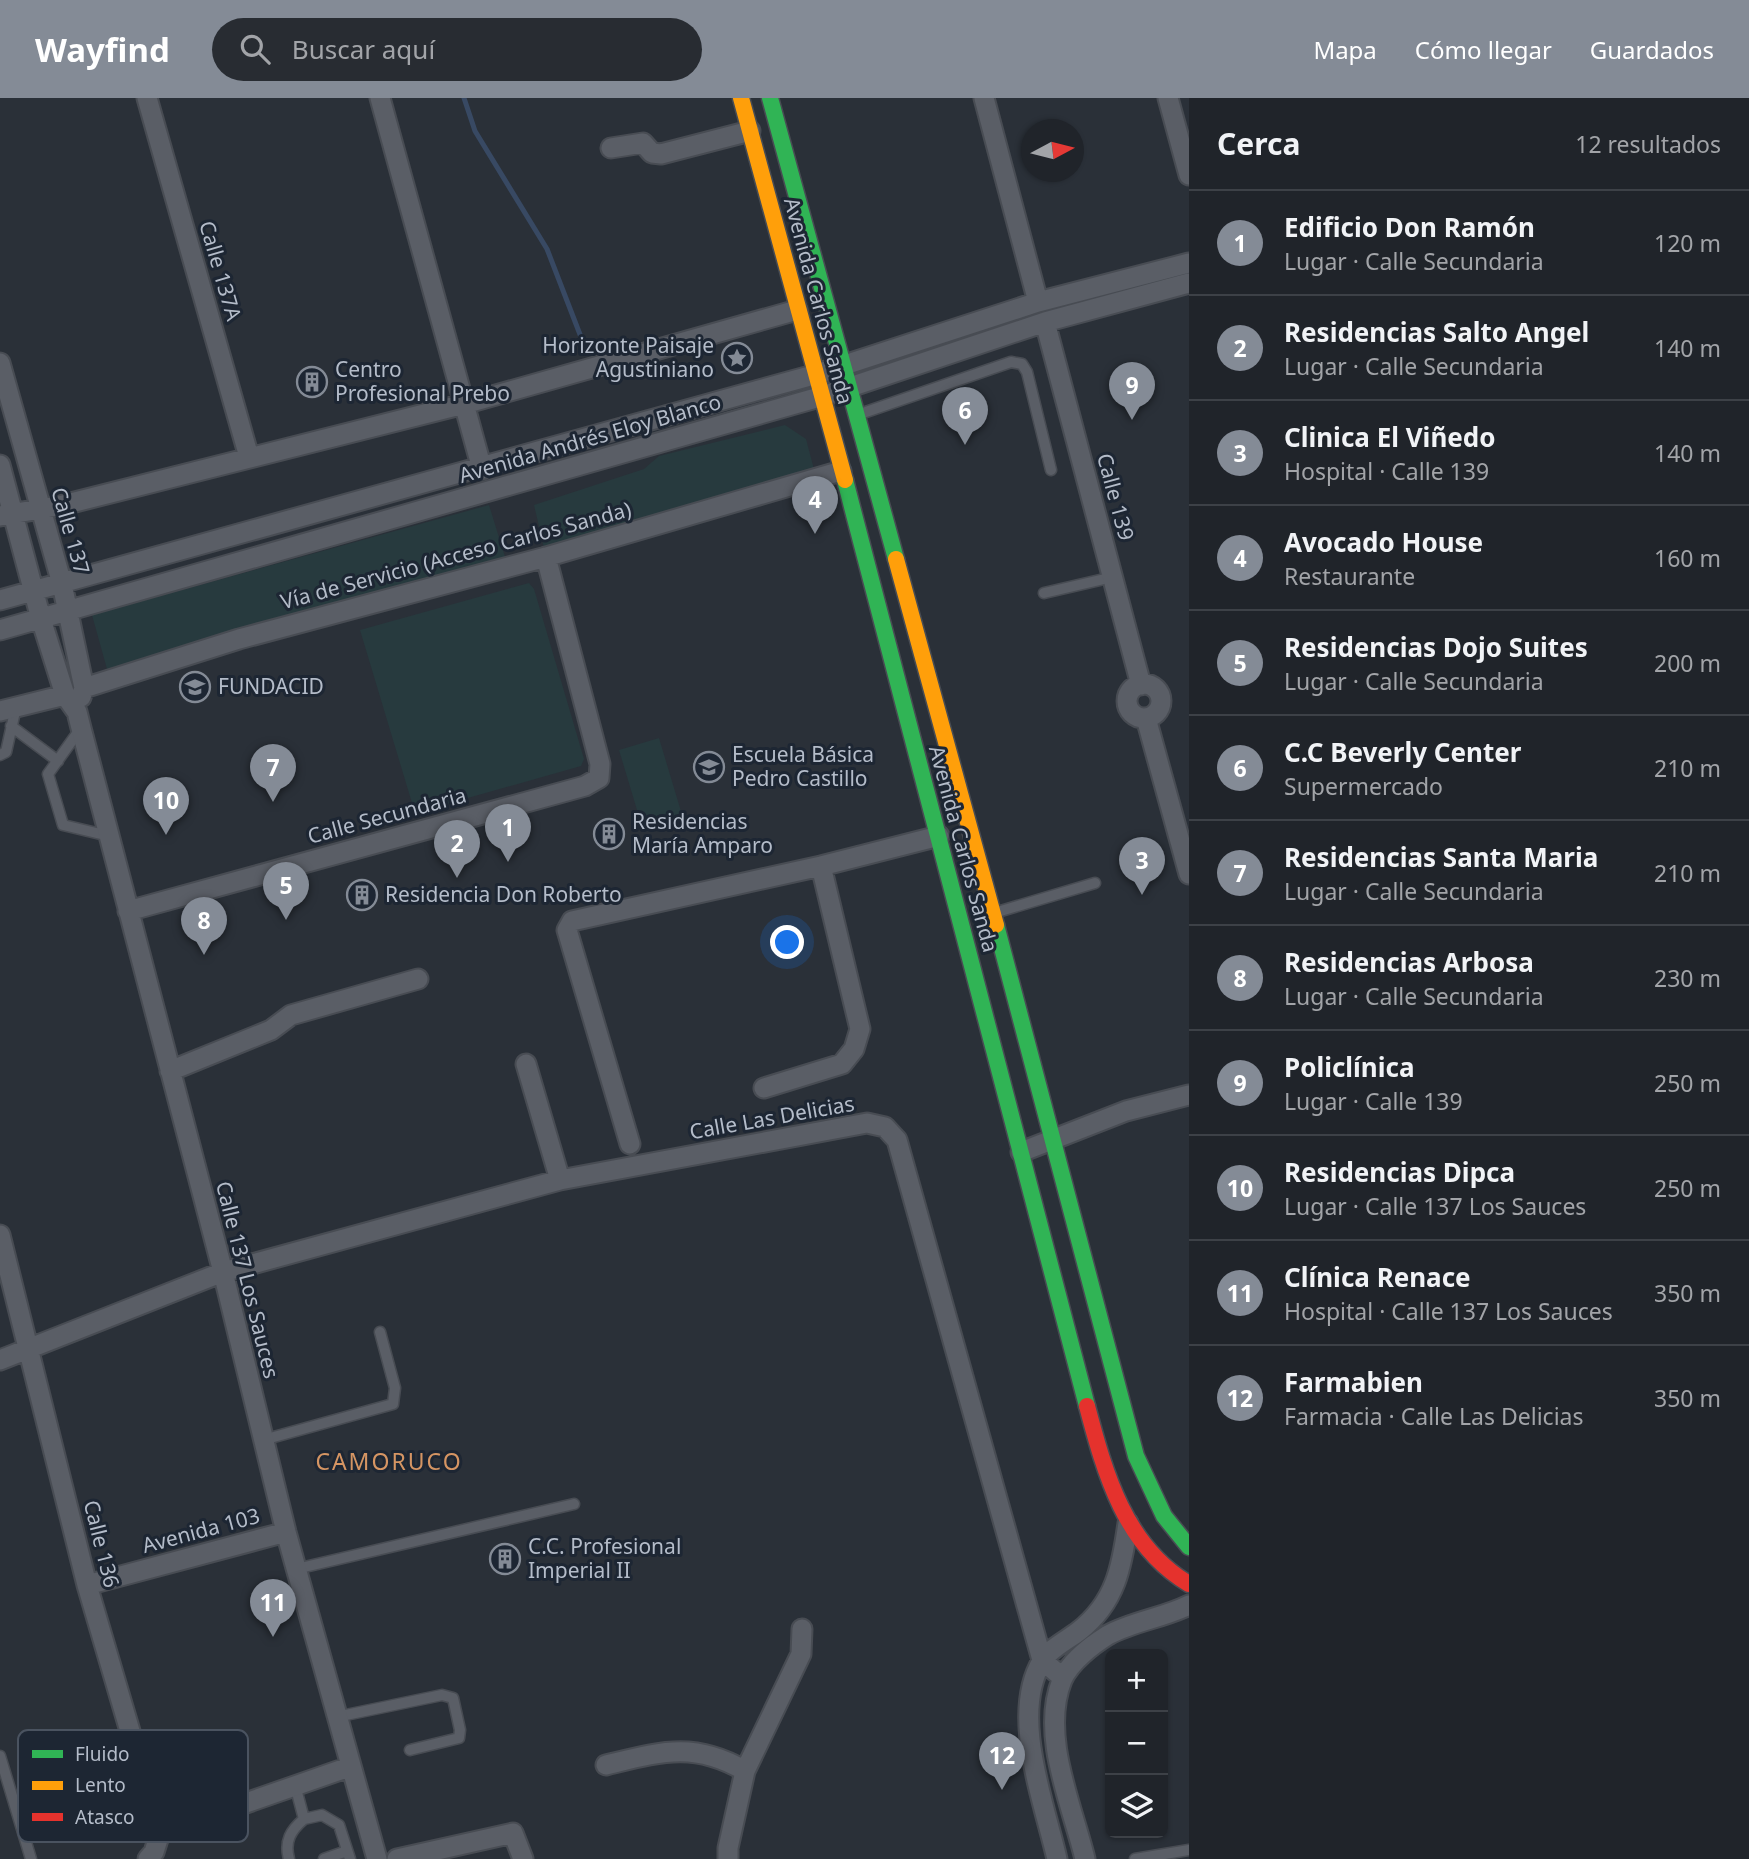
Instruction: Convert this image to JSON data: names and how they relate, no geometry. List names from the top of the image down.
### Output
{
  "streets": {
    "street": [
      "Calle 137A",
      "Avenida Carlos Sanda",
      "Avenida Andrés Eloy Blanco",
      "Calle 139",
      "Calle 137",
      "Vía de Servicio (Acceso Carlos Sanda)",
      "Calle Secundaria",
      "Calle Las Delicias",
      "Calle 137 Los Sauces",
      "Avenida 103",
      "Calle 136"
    ]
  },
  "crossings": [
    ["Avenida Carlos Sanda", "Avenida Andrés Eloy Blanco"],
    ["Avenida Carlos Sanda", "Vía de Servicio (Acceso Carlos Sanda)"],
    ["Avenida Andrés Eloy Blanco", "Calle 139"],
    ["Avenida Andrés Eloy Blanco", "Calle 137"],
    ["Calle 137", "Vía de Servicio (Acceso Carlos Sanda)"],
    ["Calle 137", "Calle 137 Los Sauces"],
    ["Vía de Servicio (Acceso Carlos Sanda)", "Calle Secundaria"],
    ["Calle Secundaria", "Calle 137 Los Sauces"],
    ["Calle Las Delicias", "Calle 137 Los Sauces"],
    ["Calle Las Delicias", "Calle 136"],
    ["Calle 137 Los Sauces", "Avenida 103"],
    ["Avenida 103", "Calle 136"]
  ],
  "districts": ["CAMORUCO"],
  "places": {
    "place": ["Horizonte Paisaje Agustiniano"],
    "building": [
      "Centro Profesional Prebo",
      "Residencias María Amparo",
      "Residencia Don Roberto",
      "C.C. Profesional Imperial II"
    ],
    "school or university": ["FUNDACID", "Escuela Básica Pedro Castillo"]
  },
  "legend": ["Fluido", "Lento", "Atasco"],
  "north": "right",
  "page": {
    "header": "Wayfind",
    "search": "Buscar aquí",
    "nav": ["Mapa", "Cómo llegar", "Guardados"],
    "heading": ["Cerca", "12 resultados"],
    "list": [
      {
        "mark": "1",
        "name": "Edificio Don Ramón",
        "note": "Lugar · Calle Secundaria",
        "value": "120 m"
      },
      {
        "mark": "2",
        "name": "Residencias Salto Angel",
        "note": "Lugar · Calle Secundaria",
        "value": "140 m"
      },
      {
        "mark": "3",
        "name": "Clinica El Viñedo",
        "note": "Hospital · Calle 139",
        "value": "140 m"
      },
      {
        "mark": "4",
        "name": "Avocado House",
        "note": "Restaurante",
        "value": "160 m"
      },
      {
        "mark": "5",
        "name": "Residencias Dojo Suites",
        "note": "Lugar · Calle Secundaria",
        "value": "200 m"
      },
      {
        "mark": "6",
        "name": "C.C Beverly Center",
        "note": "Supermercado",
        "value": "210 m"
      },
      {
        "mark": "7",
        "name": "Residencias Santa Maria",
        "note": "Lugar · Calle Secundaria",
        "value": "210 m"
      },
      {
        "mark": "8",
        "name": "Residencias Arbosa",
        "note": "Lugar · Calle Secundaria",
        "value": "230 m"
      },
      {
        "mark": "9",
        "name": "Policlínica",
        "note": "Lugar · Calle 139",
        "value": "250 m"
      },
      {
        "mark": "10",
        "name": "Residencias Dipca",
        "note": "Lugar · Calle 137 Los Sauces",
        "value": "250 m"
      },
      {
        "mark": "11",
        "name": "Clínica Renace",
        "note": "Hospital · Calle 137 Los Sauces",
        "value": "350 m"
      },
      {
        "mark": "12",
        "name": "Farmabien",
        "note": "Farmacia · Calle Las Delicias",
        "value": "350 m"
      }
    ],
    "pins": [
      "9",
      "6",
      "4",
      "7",
      "10",
      "1",
      "2",
      "3",
      "5",
      "8",
      "11",
      "12"
    ],
    "map_buttons": ["+", "−"]
  }
}
